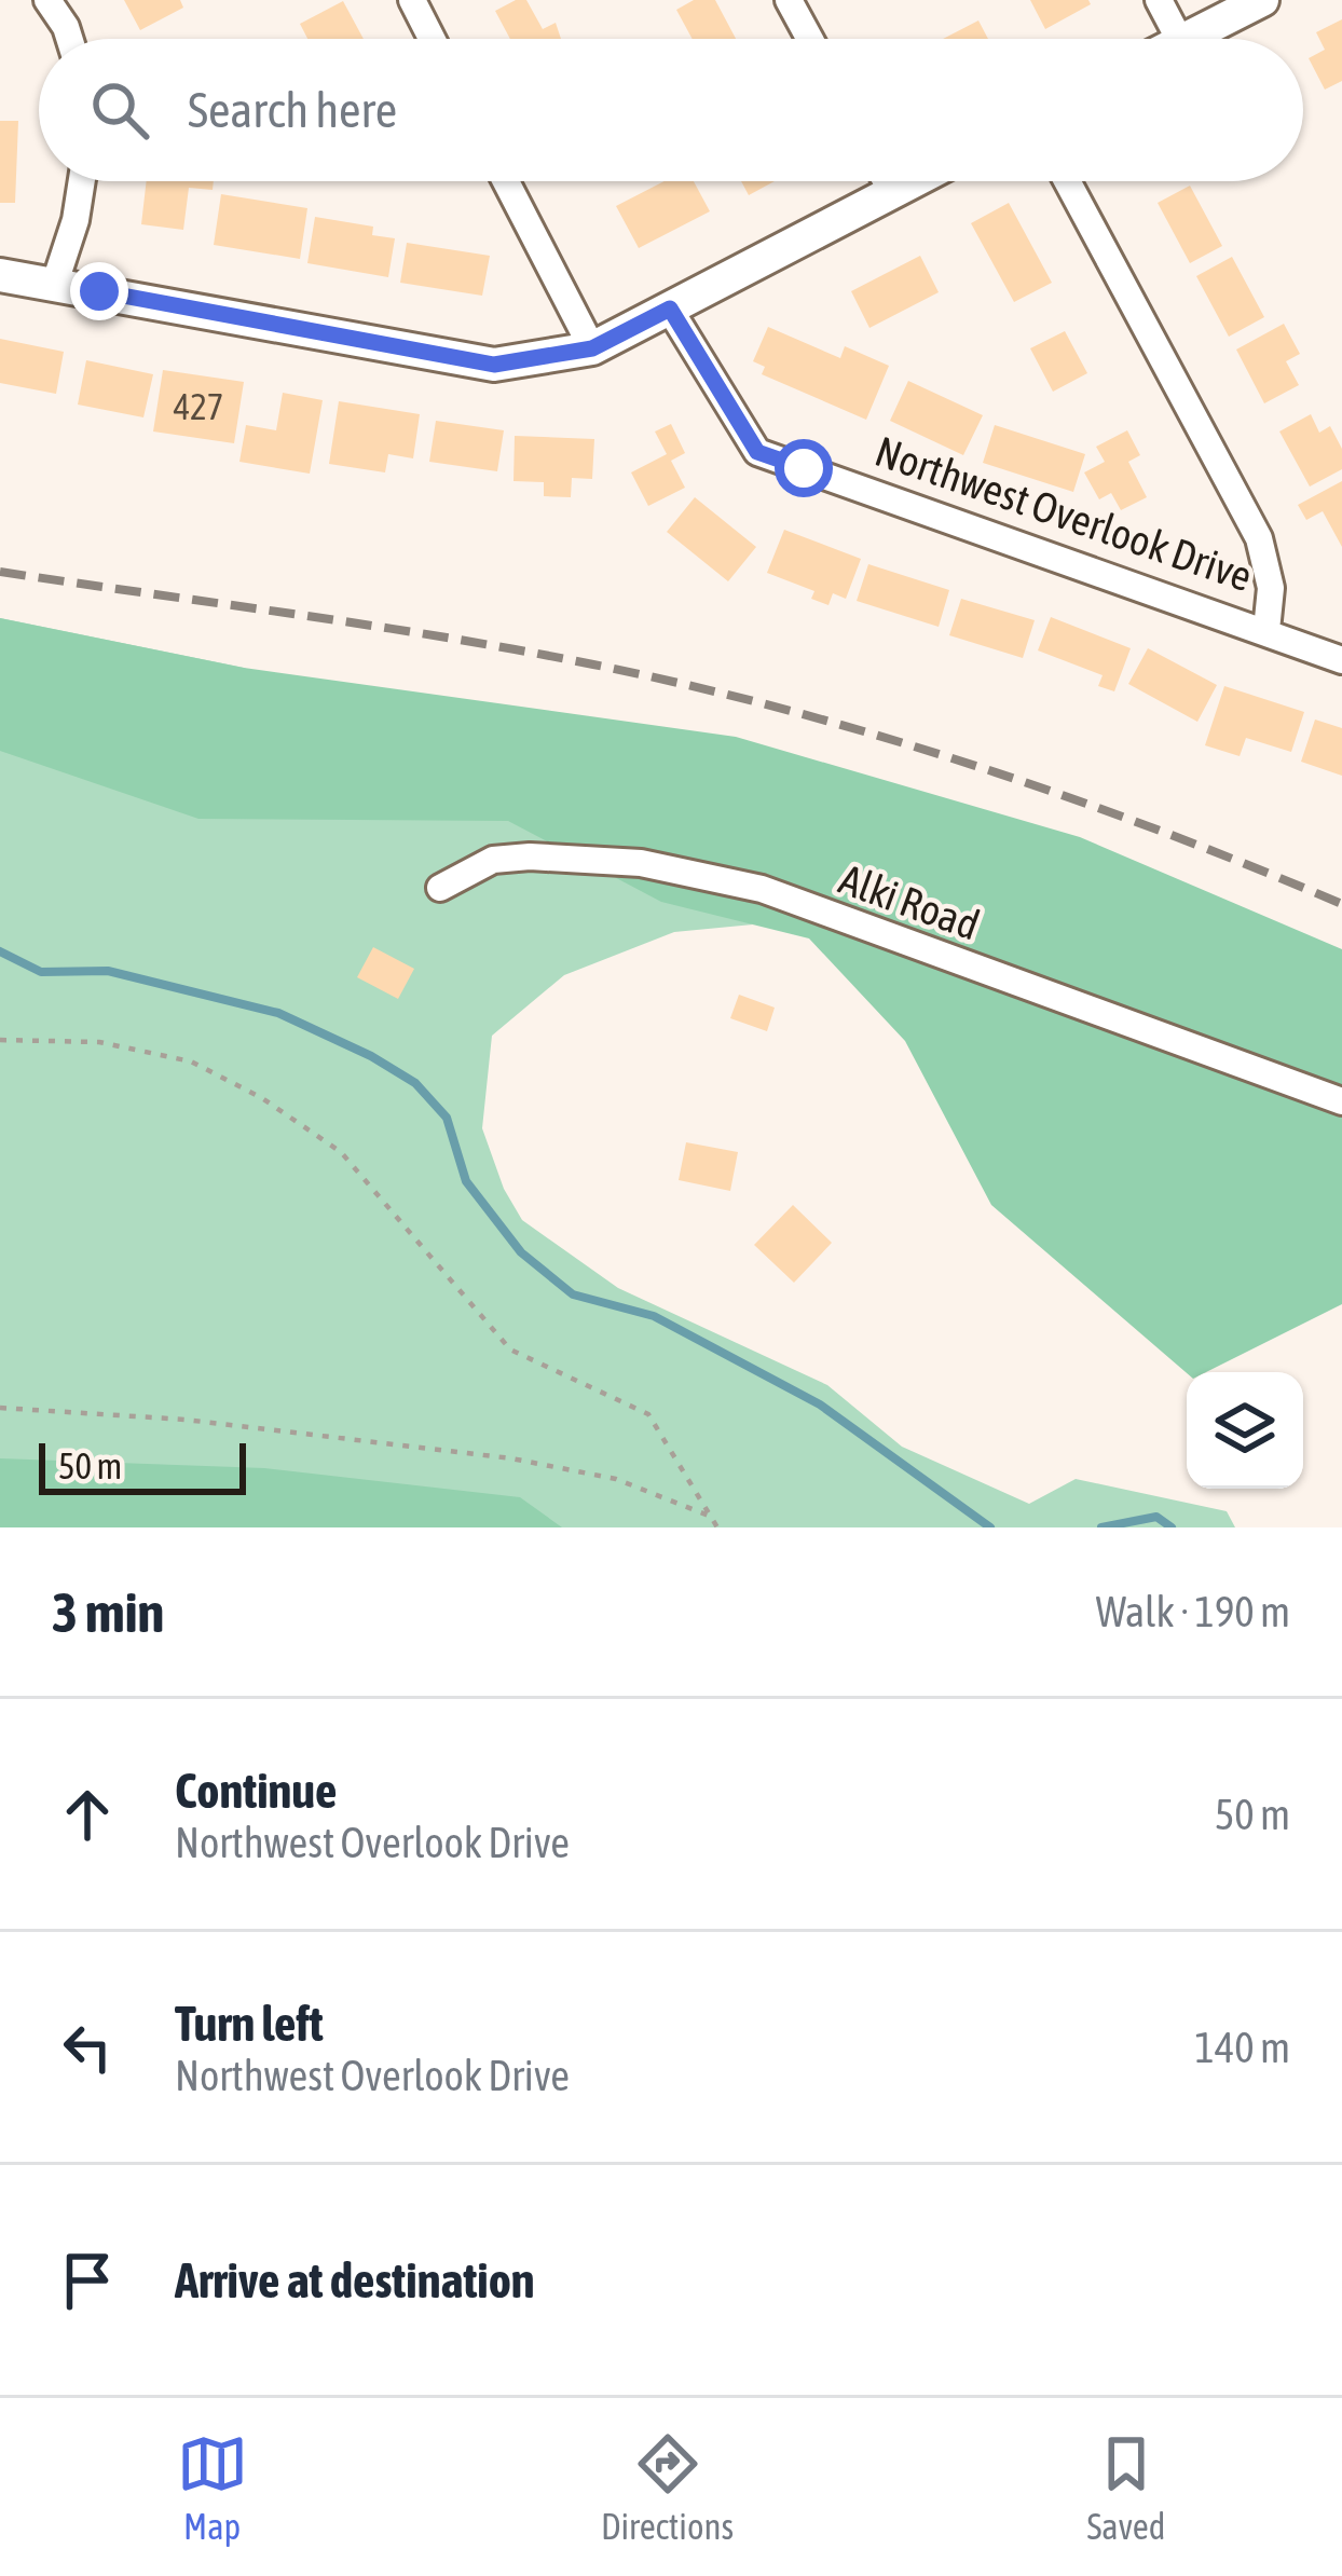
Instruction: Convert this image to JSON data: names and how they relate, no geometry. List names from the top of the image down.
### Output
{
  "streets": {
    "street": ["Northwest Overlook Drive", "Alki Road"]
  },
  "house_numbers": ["427"],
  "scale_bar": "50 m",
  "page": {
    "search": "Search here",
    "scale": "50 m",
    "heading": ["3 min", "Walk · 190 m"],
    "list": [
      ["Continue", "Northwest Overlook Drive", "50 m"],
      ["Turn left", "Northwest Overlook Drive", "140 m"],
      "Arrive at destination"
    ],
    "nav": ["Map", "Directions", "Saved"]
  }
}
